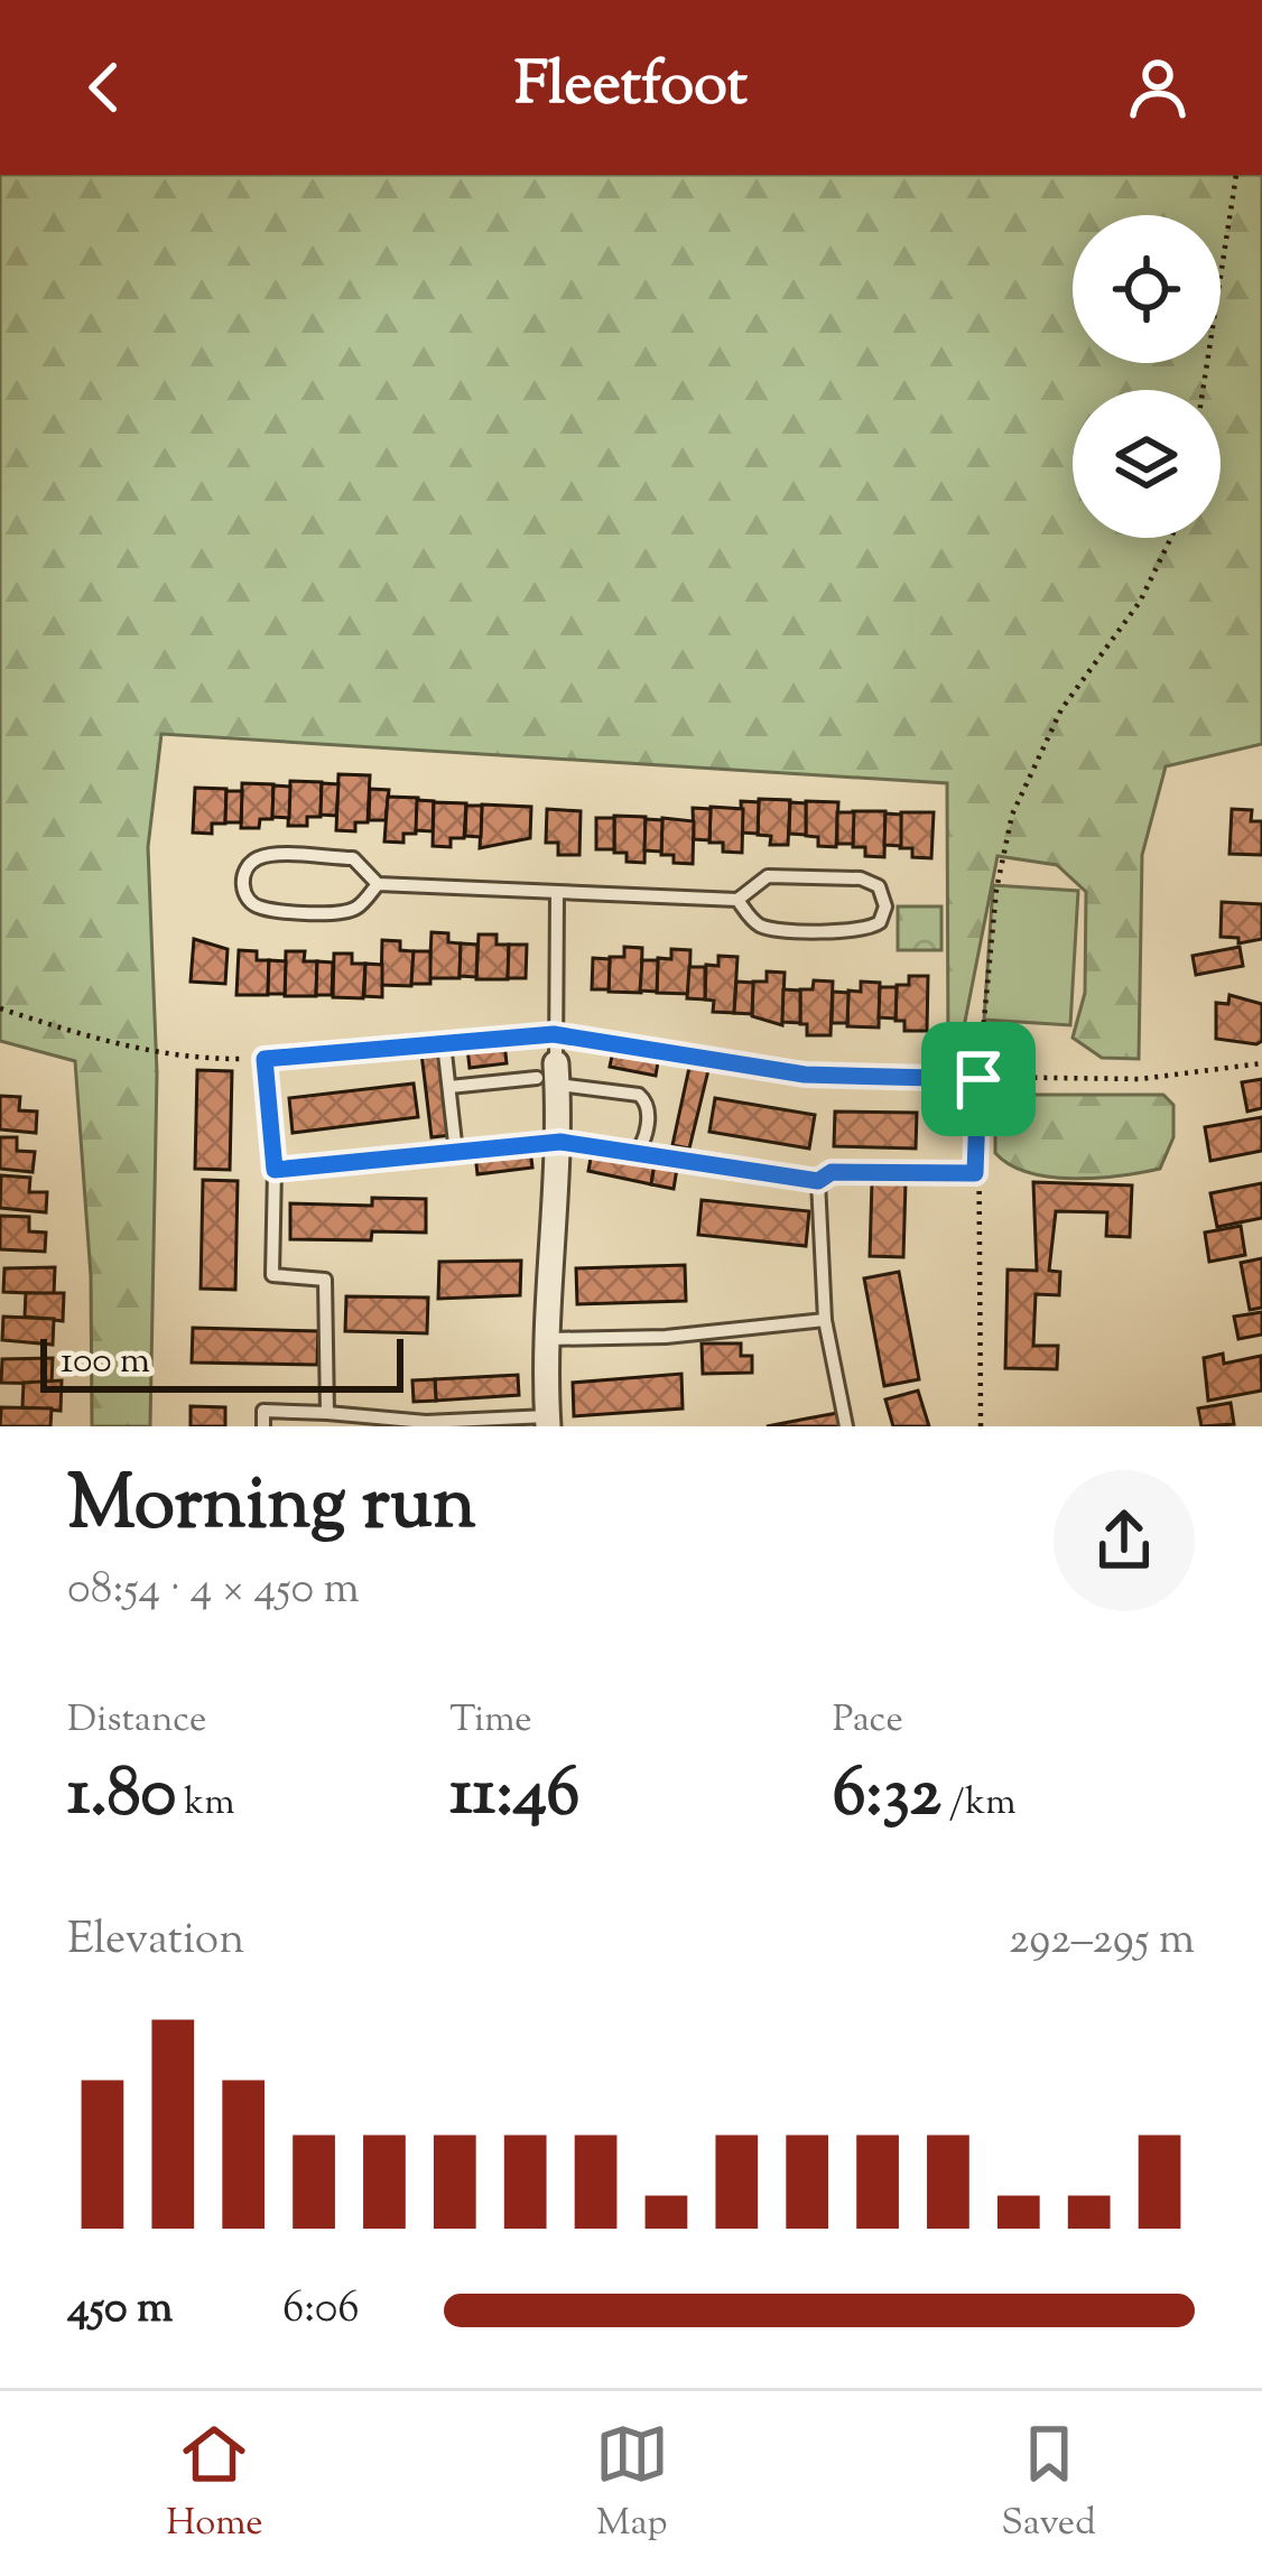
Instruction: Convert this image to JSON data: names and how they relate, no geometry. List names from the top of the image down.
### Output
{
  "scale_bar": "100 m",
  "page": {
    "header": "Fleetfoot",
    "scale": "100 m",
    "heading": ["Morning run", "08:54 · 4 × 450 m"],
    "stats": [
      ["Distance", "1.80 km"],
      ["Time", "11:46"],
      ["Pace", "6:32 /km"]
    ],
    "chart": ["Elevation", "292–295 m"],
    "list": [
      {
        "name": "450 m",
        "note": "6:06"
      }
    ],
    "tabs": ["Home", "Map", "Saved"]
  }
}
